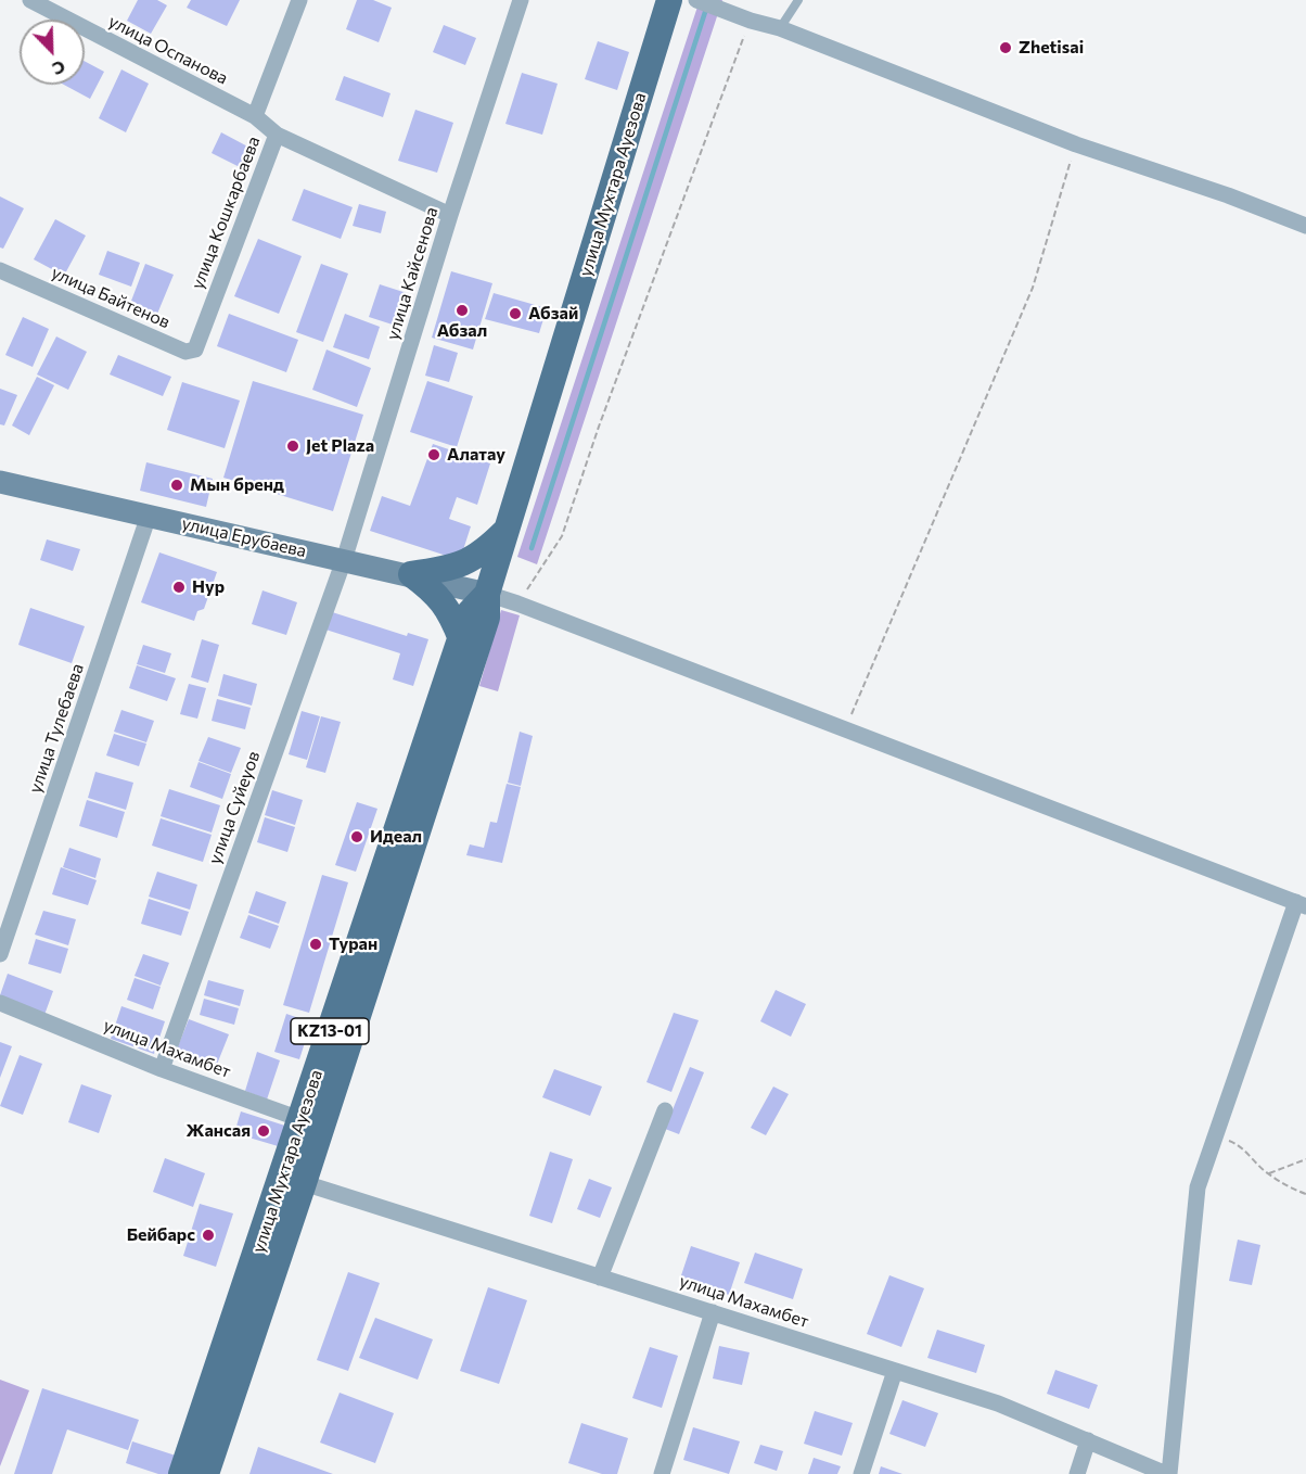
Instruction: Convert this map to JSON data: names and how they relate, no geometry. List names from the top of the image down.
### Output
{
  "streets": {
    "main road": ["улица Мухтара Ауезова", "KZ13-01"],
    "street": [
      "улица Оспанова",
      "улица Кошкарбаева",
      "улица Кайсенова",
      "улица Байтенов",
      "улица Ерубаева",
      "улица Тулебаева",
      "улица Суйеуов",
      "улица Махамбет"
    ]
  },
  "crossings": [
    ["улица Оспанова", "улица Кошкарбаева"],
    ["улица Мухтара Ауезова", "улица Ерубаева"],
    ["улица Мухтара Ауезова", "улица Махамбет"],
    ["улица Кошкарбаева", "улица Байтенов"],
    ["улица Кайсенова", "улица Ерубаева"],
    ["улица Кайсенова", "улица Суйеуов"],
    ["улица Ерубаева", "улица Тулебаева"],
    ["улица Ерубаева", "улица Суйеуов"],
    ["улица Суйеуов", "улица Махамбет"]
  ],
  "places": [
    "Zhetisai",
    "Абзал",
    "Абзай",
    "Jet Plaza",
    "Алатау",
    "Мын бренд",
    "Нур",
    "Идеал",
    "Туран",
    "Жансая",
    "Бейбарс"
  ],
  "north": "bottom right"
}
